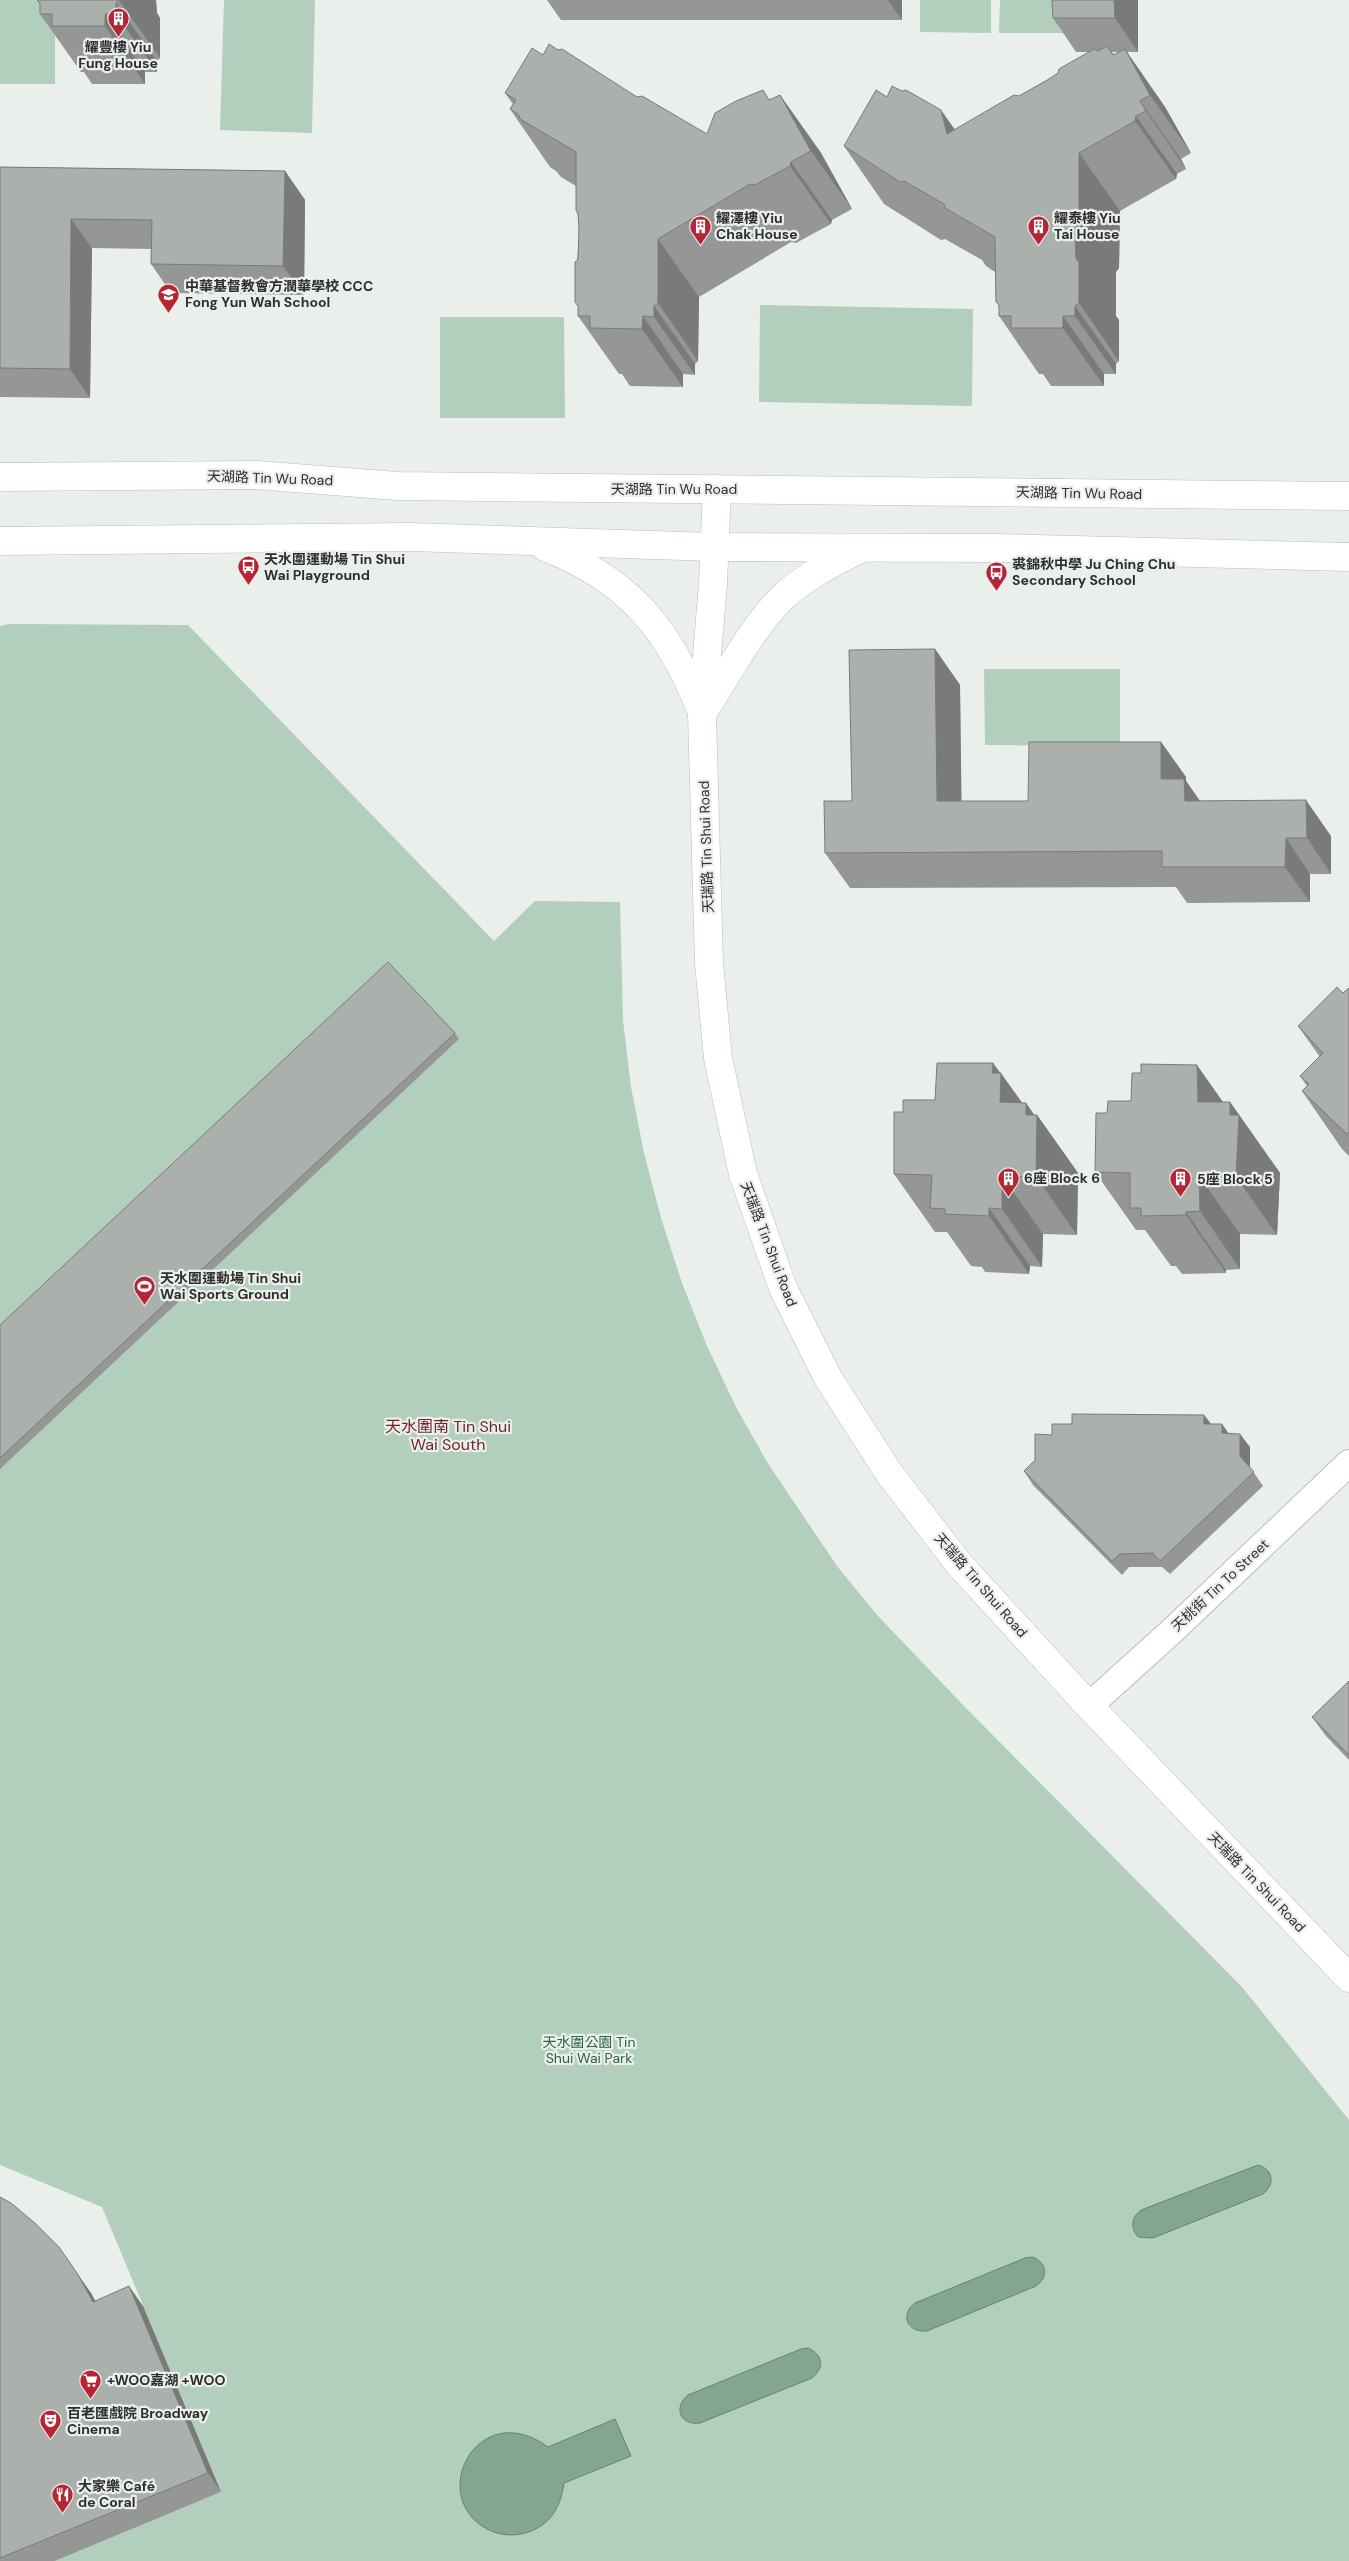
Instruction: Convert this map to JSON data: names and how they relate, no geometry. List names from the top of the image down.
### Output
{
  "streets": {
    "main road": ["天湖路 Tin Wu Road", "天瑞路 Tin Shui Road"],
    "street": ["天桃街 Tin To Street"]
  },
  "crossings": [
    ["天湖路 Tin Wu Road", "天瑞路 Tin Shui Road"],
    ["天瑞路 Tin Shui Road", "天桃街 Tin To Street"]
  ],
  "districts": ["天水圍南 Tin Shui Wai South"],
  "parks": ["天水圍公園 Tin Shui Wai Park"],
  "places": {
    "building": [
      "耀豐樓 Yiu Fung House",
      "耀澤樓 Yiu Chak House",
      "耀泰樓 Yiu Tai House",
      "6座 Block 6",
      "5座 Block 5"
    ],
    "school or university": ["中華基督教會方潤華學校 CCC Fong Yun Wah School"],
    "bus stop": ["天水圍運動場 Tin Shui Wai Playground", "裘錦秋中學 Ju Ching Chu Secondary School"],
    "sports": ["天水圍運動場 Tin Shui Wai Sports Ground"],
    "supermarket": ["+WOO嘉湖 +WOO"],
    "theatre": ["百老匯戲院 Broadway Cinema"],
    "restaurant": ["大家樂 Café de Coral"]
  }
}
